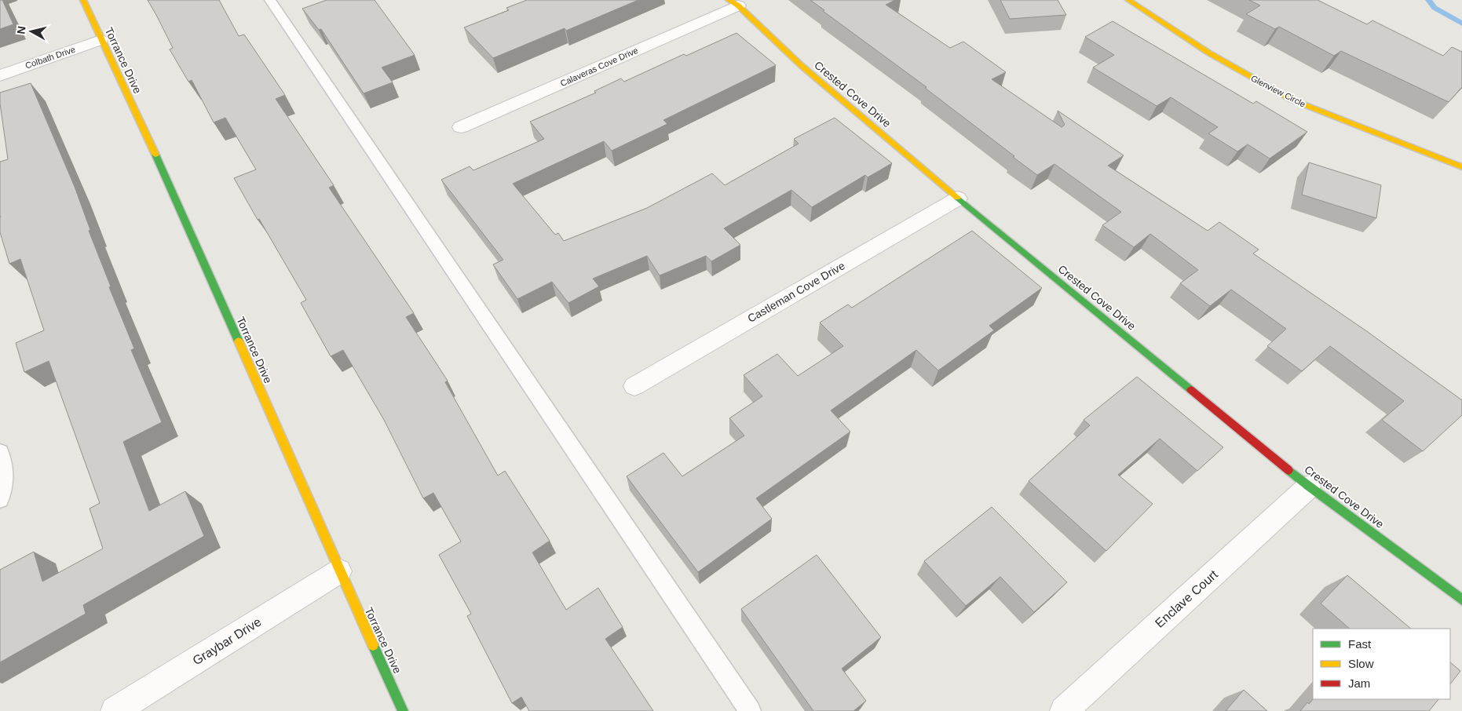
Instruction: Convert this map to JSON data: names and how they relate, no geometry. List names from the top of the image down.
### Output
{
  "streets": {
    "street": [
      "Colbath Drive",
      "Torrance Drive",
      "Calaveras Cove Drive",
      "Glenview Circle",
      "Crested Cove Drive",
      "Castleman Cove Drive",
      "Enclave Court",
      "Graybar Drive"
    ]
  },
  "crossings": [
    ["Colbath Drive", "Torrance Drive"],
    ["Torrance Drive", "Graybar Drive"],
    ["Calaveras Cove Drive", "Crested Cove Drive"],
    ["Crested Cove Drive", "Castleman Cove Drive"],
    ["Crested Cove Drive", "Enclave Court"]
  ],
  "legend": ["Fast", "Slow", "Jam"],
  "north": "left"
}
